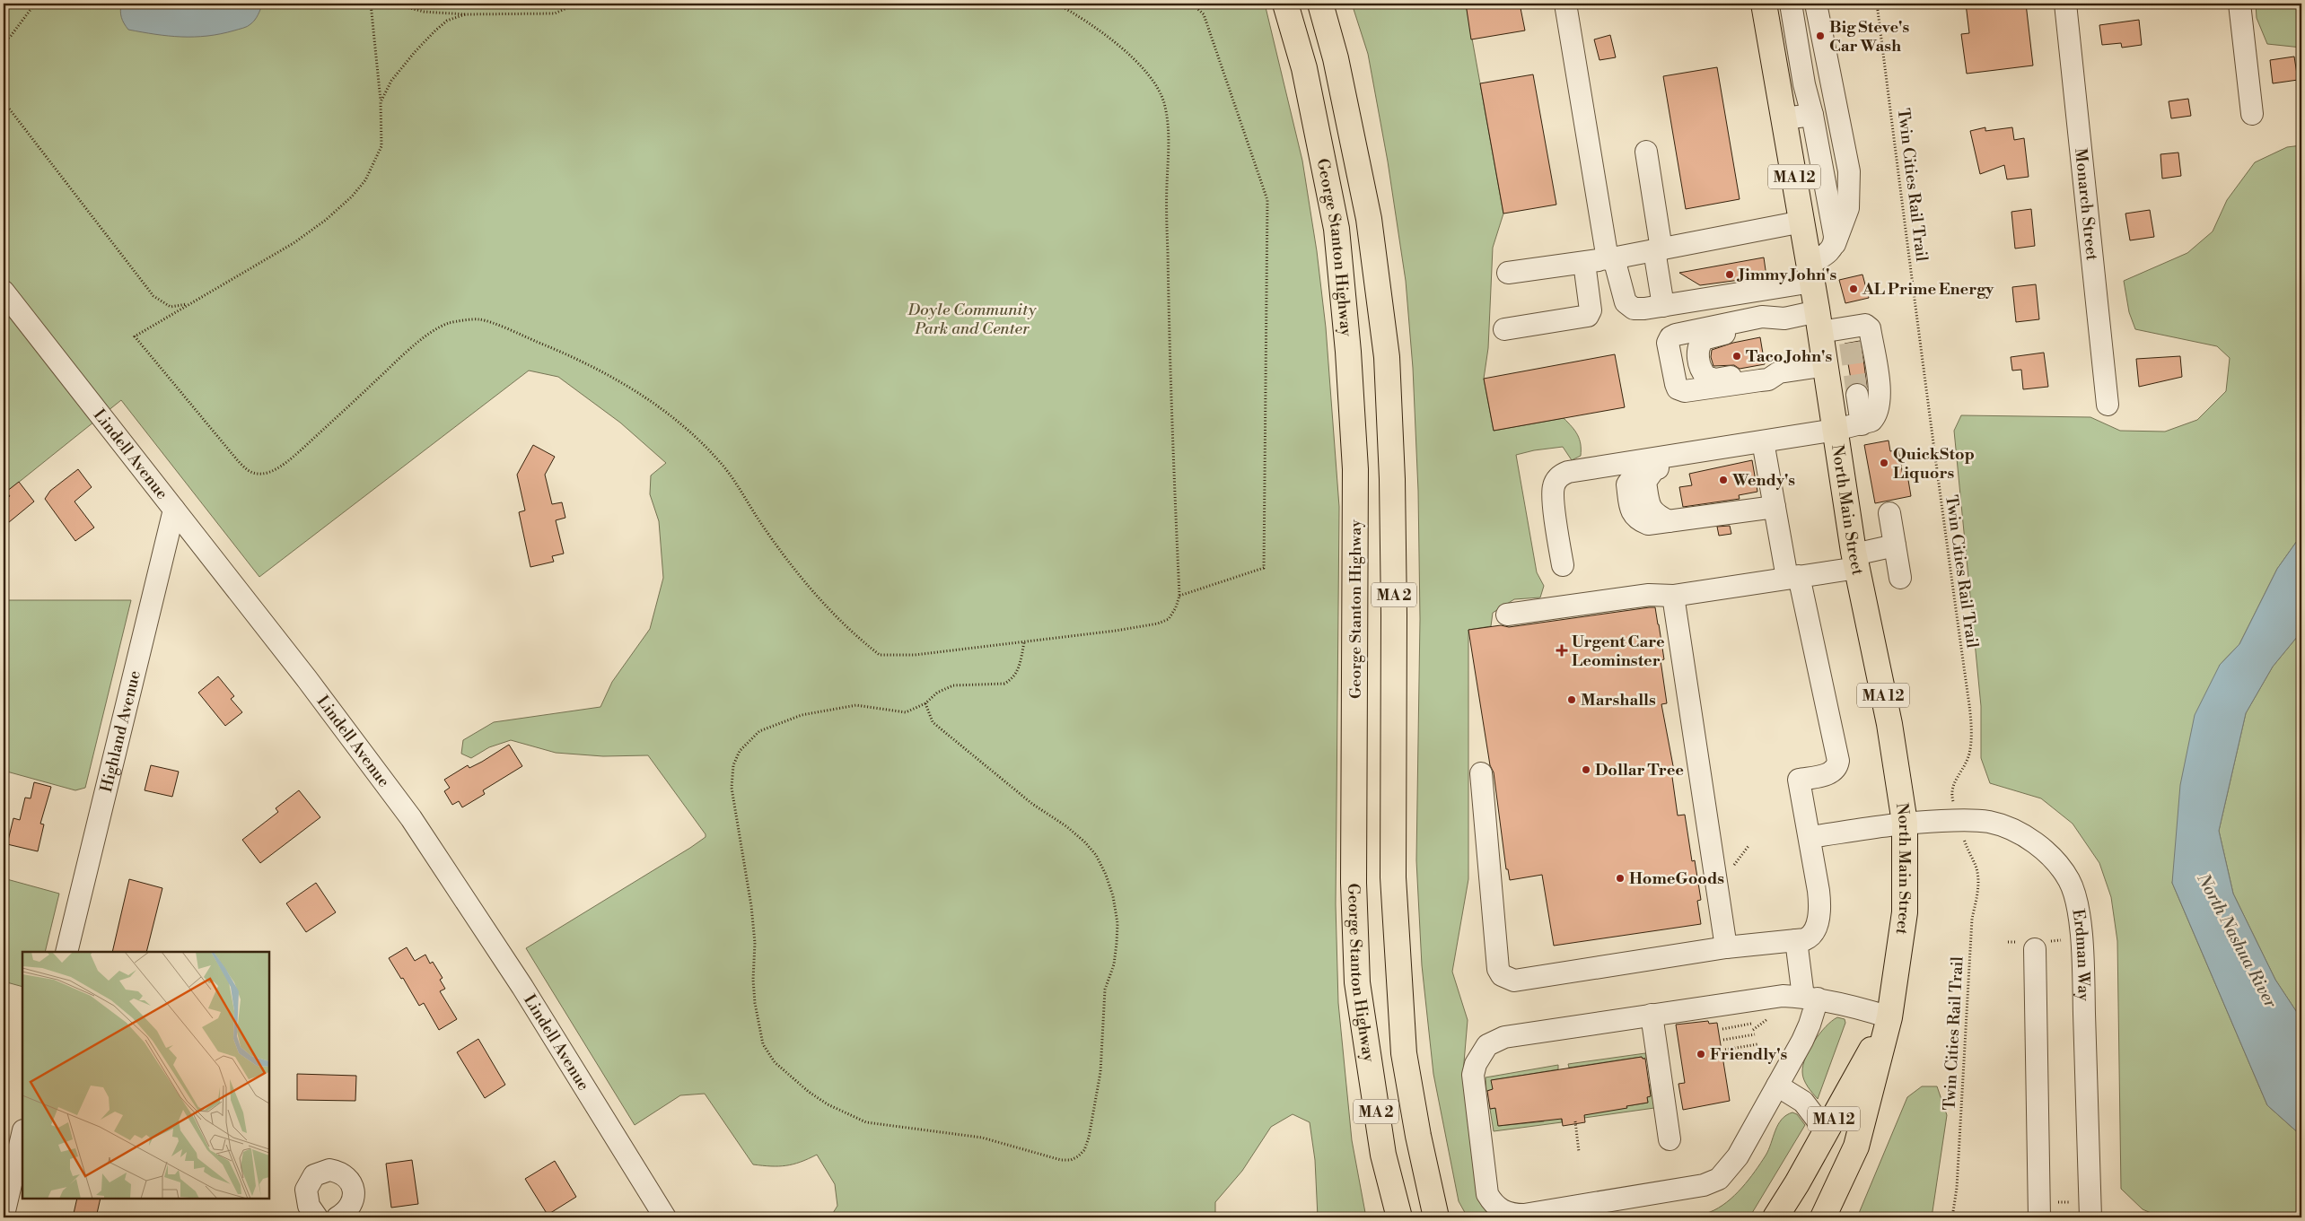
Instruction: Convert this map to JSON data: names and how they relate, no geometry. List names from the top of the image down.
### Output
{
  "streets": {
    "highway": [
      "MA 12",
      "George Stanton Highway",
      "North Main Street",
      "MA 2"
    ],
    "street": [
      "Monarch Street",
      "Lindell Avenue",
      "Highland Avenue",
      "Erdman Way"
    ],
    "path": ["Twin Cities Rail Trail"]
  },
  "crossings": [
    ["Lindell Avenue", "Highland Avenue"],
    ["North Main Street", "Erdman Way"]
  ],
  "water": ["North Nashua River"],
  "parks": ["Doyle Community Park and Center"],
  "places": {
    "other": [
      "Big Steve's Car Wash",
      "Jimmy John's",
      "AL Prime Energy",
      "Taco John's",
      "QuickStop Liquors",
      "Wendy's",
      "Marshalls",
      "Dollar Tree",
      "HomeGoods",
      "Friendly's"
    ],
    "health": ["Urgent Care Leominster"]
  }
}
